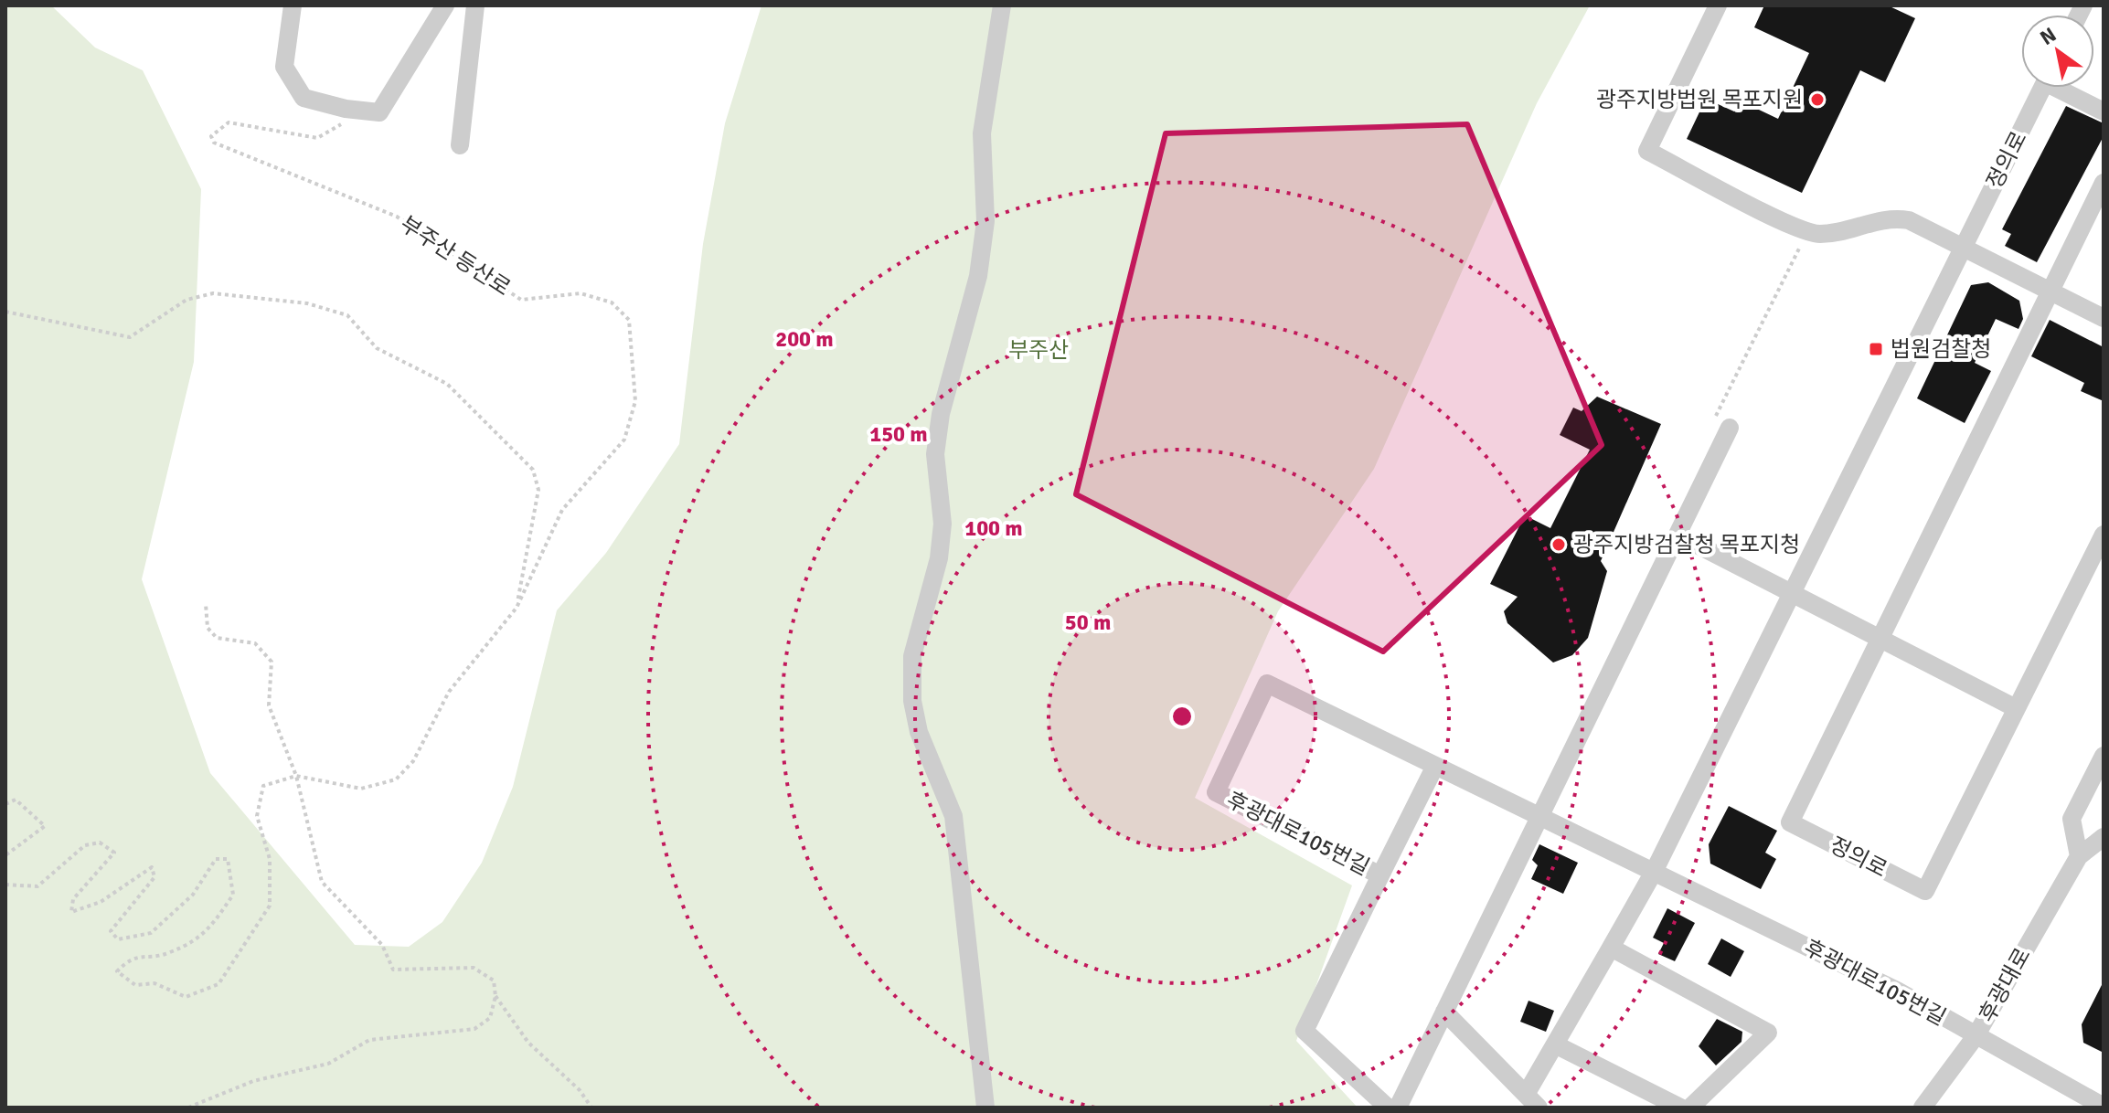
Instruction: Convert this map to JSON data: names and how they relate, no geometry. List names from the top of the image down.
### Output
{
  "streets": {
    "street": ["정의로", "후광대로105번길", "후광대로"],
    "path": ["부주산 등산로"]
  },
  "crossings": [
    ["정의로", "후광대로105번길"],
    ["후광대로105번길", "후광대로"]
  ],
  "parks": ["부주산"],
  "places": {
    "other": ["광주지방법원 목포지원", "광주지방검찰청 목포지청"],
    "transit": ["법원검찰청"]
  },
  "north": "top left",
  "rings": [
    "200 m",
    "150 m",
    "100 m",
    "50 m"
  ]
}
